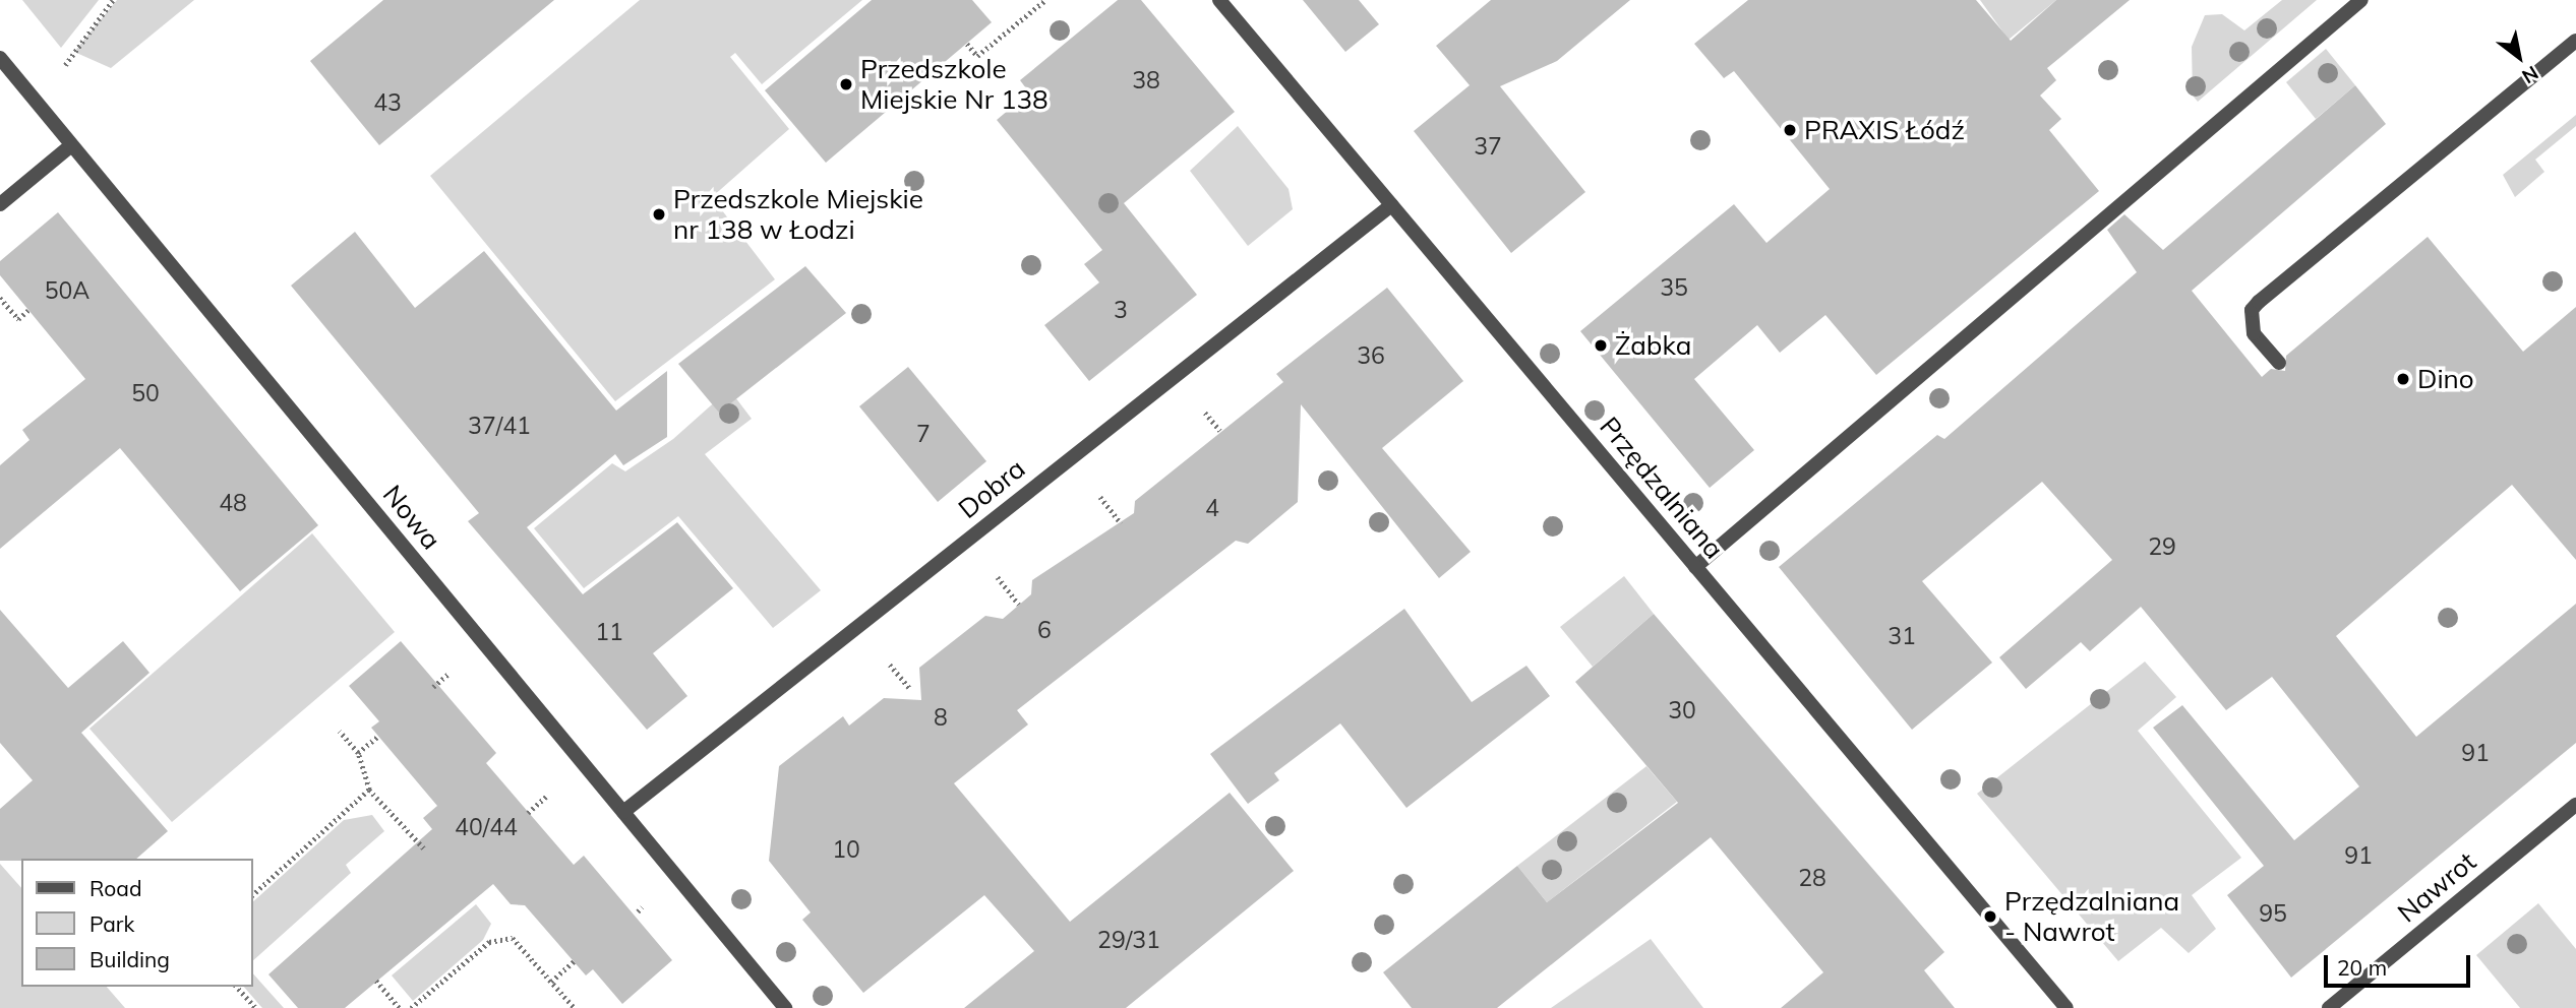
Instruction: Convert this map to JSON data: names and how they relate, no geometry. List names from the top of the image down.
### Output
{
  "streets": {
    "street": [
      "Przędzalniana",
      "Dobra",
      "Nowa",
      "Nawrot"
    ]
  },
  "crossings": [
    ["Przędzalniana", "Dobra"],
    ["Dobra", "Nowa"]
  ],
  "places": [
    "Przedszkole Miejskie Nr 138",
    "PRAXIS Łódź",
    "Przedszkole Miejskie nr 138 w Łodzi",
    "Żabka",
    "Dino",
    "Przędzalniana - Nawrot"
  ],
  "house_numbers": [
    "38",
    "43",
    "37",
    "35",
    "50A",
    "3",
    "36",
    "50",
    "37/41",
    "7",
    "48",
    "4",
    "29",
    "6",
    "11",
    "31",
    "30",
    "8",
    "91",
    "40/44",
    "10",
    "91",
    "28",
    "95",
    "29/31"
  ],
  "legend": ["Road", "Park", "Building"],
  "scale_bar": "20 m",
  "north": "bottom right"
}
